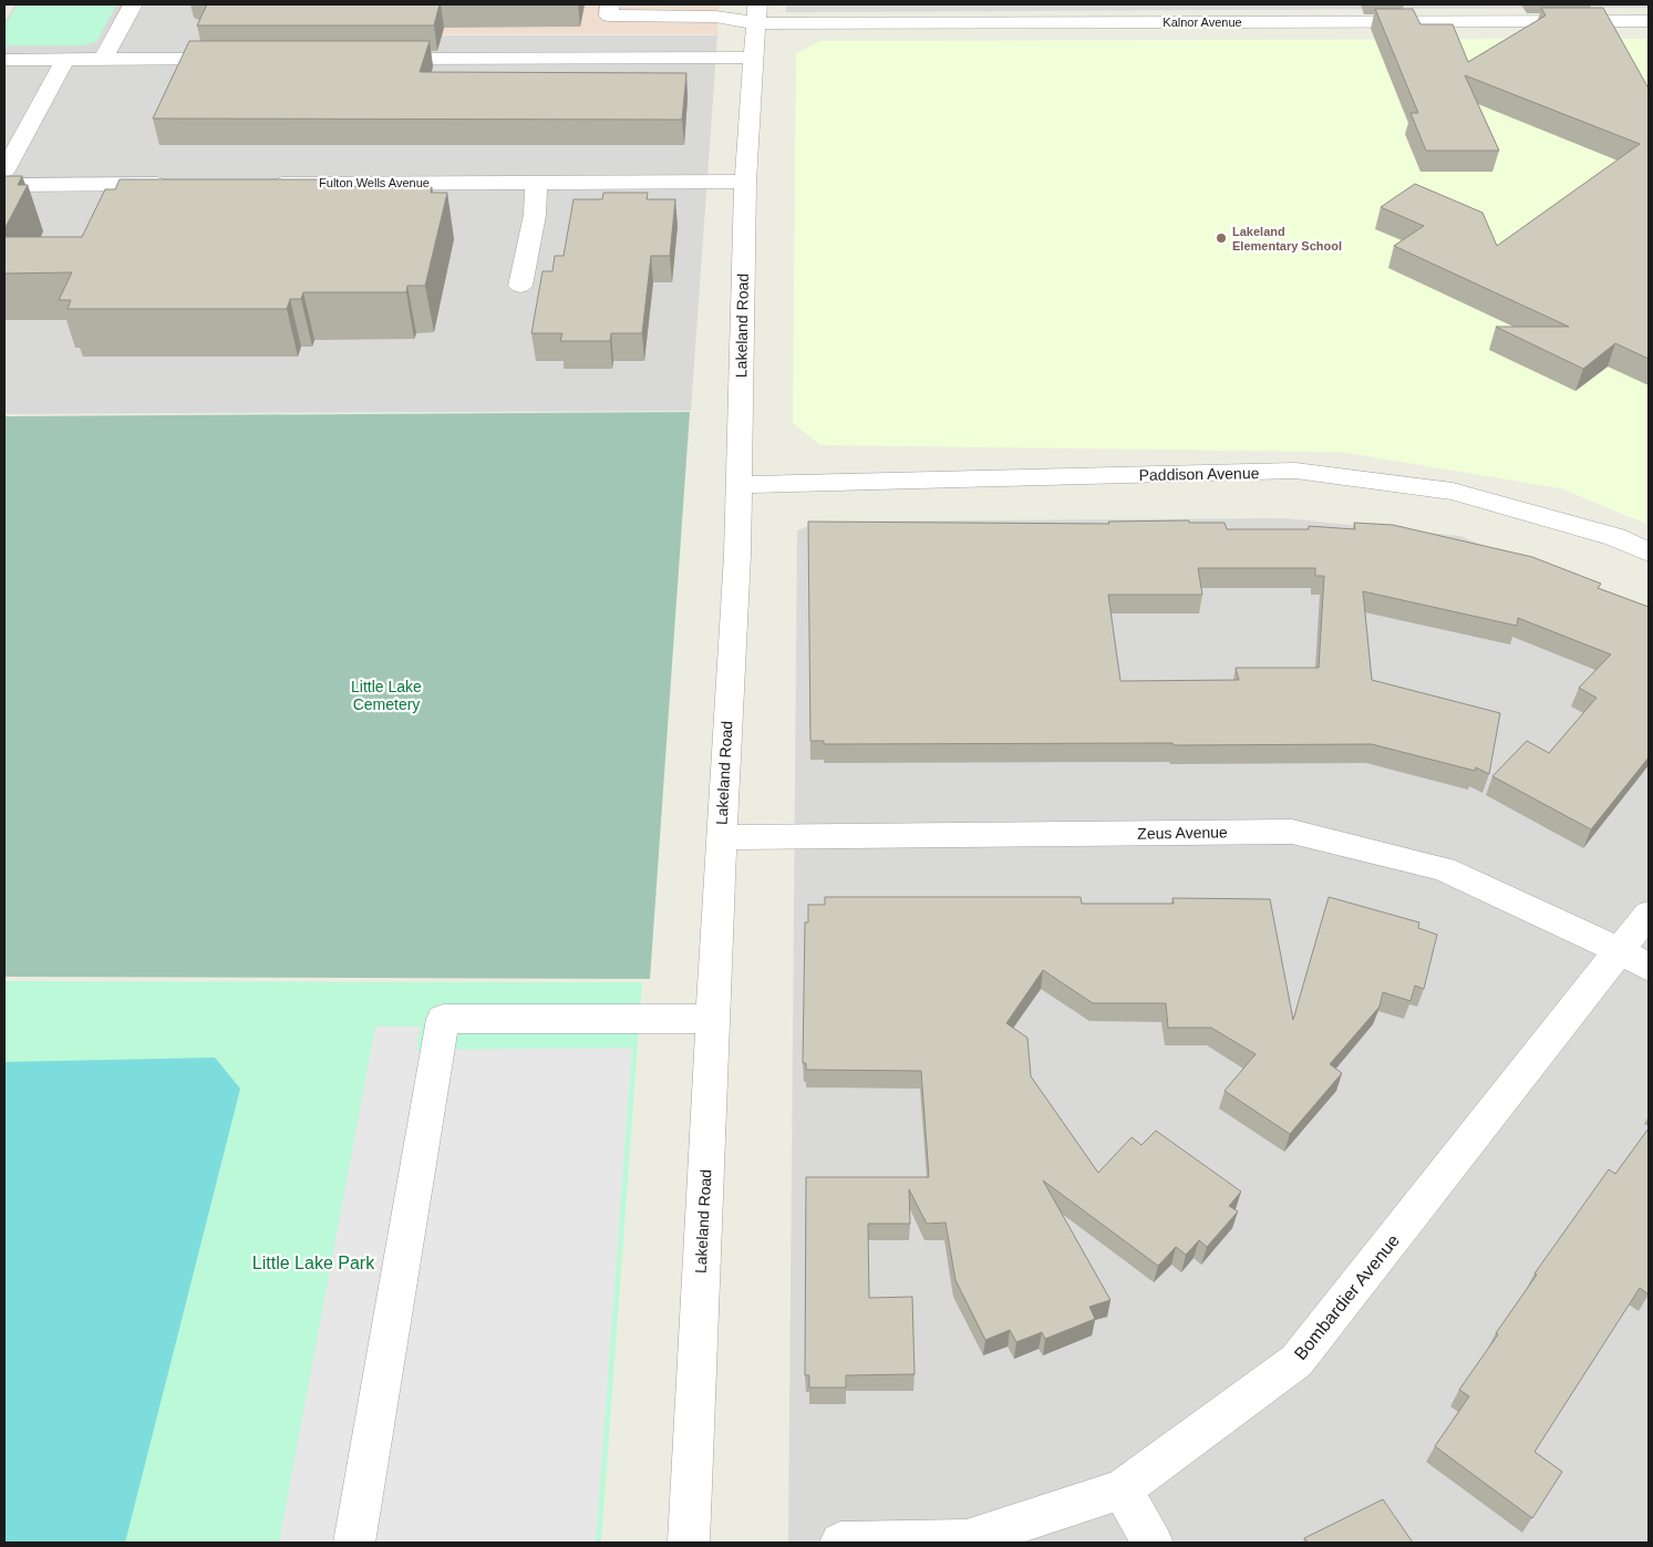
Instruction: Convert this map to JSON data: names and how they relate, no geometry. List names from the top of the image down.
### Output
{
  "streets": {
    "street": [
      "Kalnor Avenue",
      "Fulton Wells Avenue",
      "Lakeland Road",
      "Paddison Avenue",
      "Zeus Avenue",
      "Bombardier Avenue"
    ]
  },
  "crossings": [
    ["Kalnor Avenue", "Lakeland Road"],
    ["Fulton Wells Avenue", "Lakeland Road"],
    ["Lakeland Road", "Paddison Avenue"],
    ["Lakeland Road", "Zeus Avenue"],
    ["Zeus Avenue", "Bombardier Avenue"]
  ],
  "parks": ["Little Lake Cemetery", "Little Lake Park"],
  "places": ["Lakeland Elementary School"]
}
